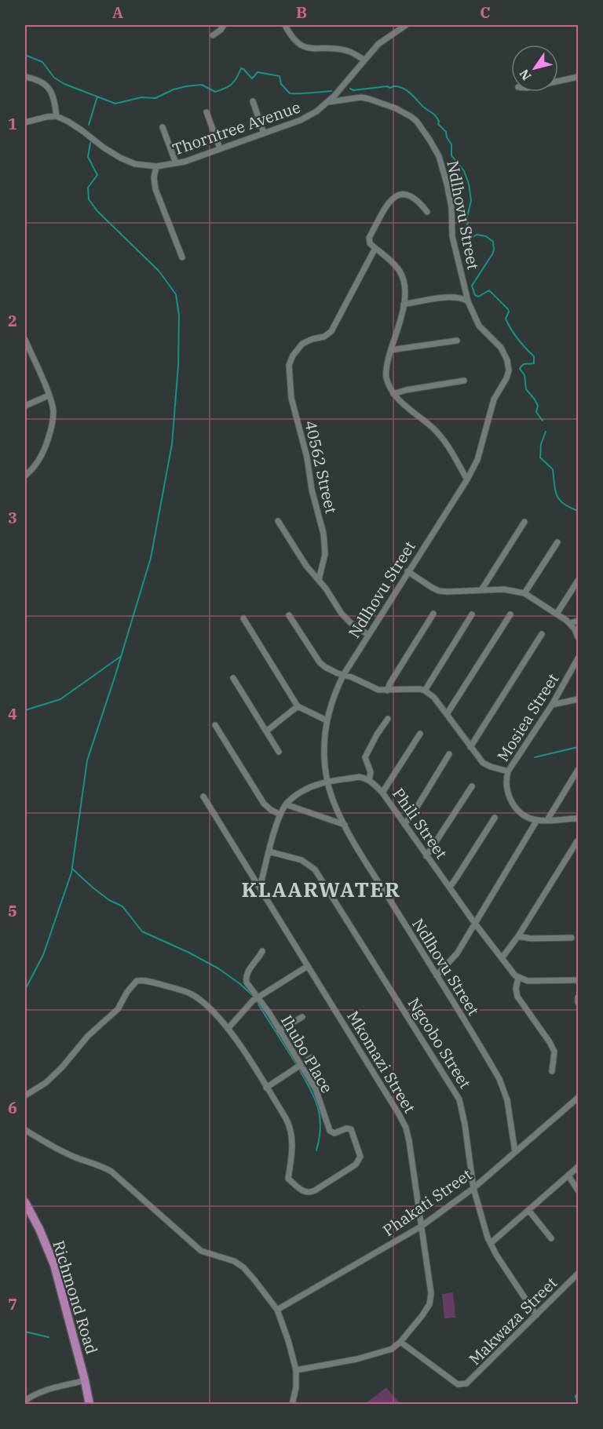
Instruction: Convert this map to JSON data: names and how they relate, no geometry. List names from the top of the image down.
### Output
{
  "streets": {
    "highway": ["Richmond Road"],
    "street": [
      "Thorntree Avenue",
      "Ndlhovu Street",
      "40562 Street",
      "Mosiea Street",
      "Phili Street",
      "Ngcobo Street",
      "Ihubo Place",
      "Mkomazi Street",
      "Phakati Street",
      "Makwaza Street"
    ]
  },
  "crossings": [
    ["Thorntree Avenue", "Ndlhovu Street"],
    ["Ndlhovu Street", "Phakati Street"],
    ["Ngcobo Street", "Phakati Street"],
    ["Ngcobo Street", "Makwaza Street"],
    ["Mkomazi Street", "Phakati Street"],
    ["Mkomazi Street", "Makwaza Street"]
  ],
  "districts": ["KLAARWATER"],
  "north": "bottom left",
  "grid": {
    "columns": ["A", "B", "C"],
    "rows": [
      "1",
      "2",
      "3",
      "4",
      "5",
      "6",
      "7"
    ]
  }
}
